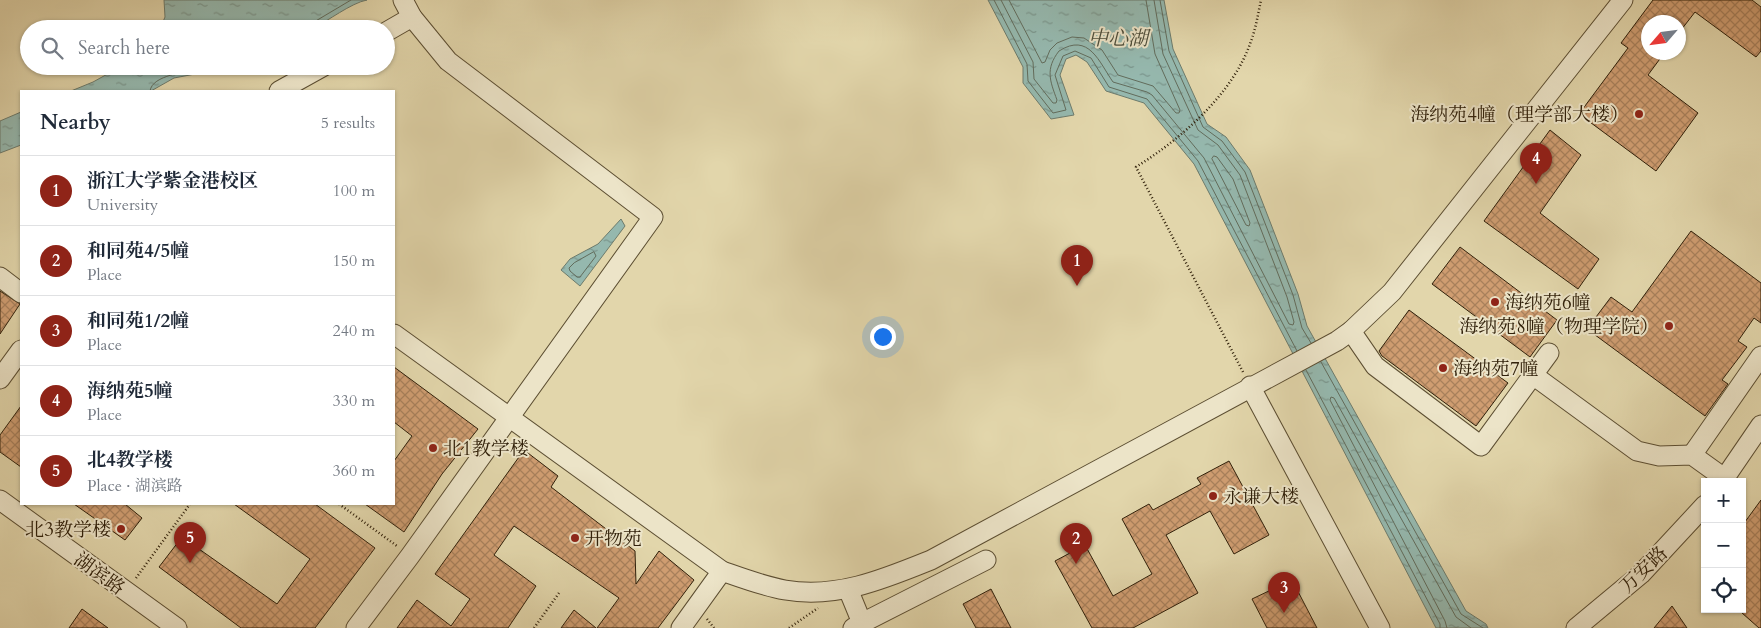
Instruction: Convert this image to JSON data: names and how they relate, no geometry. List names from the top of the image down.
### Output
{
  "streets": {
    "street": ["万安路", "湖滨路"]
  },
  "water": ["中心湖"],
  "places": [
    "海纳苑4幢（理学部大楼）",
    "海纳苑6幢",
    "海纳苑8幢（物理学院）",
    "海纳苑7幢",
    "北1教学楼",
    "永谦大楼",
    "北3教学楼",
    "开物苑"
  ],
  "north": "bottom left",
  "page": {
    "search": "Search here",
    "heading": ["Nearby", "5 results"],
    "pins": [
      "4",
      "1",
      "5",
      "2",
      "3"
    ],
    "list": [
      {
        "mark": "1",
        "name": "浙江大学紫金港校区",
        "note": "University",
        "value": "100 m"
      },
      {
        "mark": "2",
        "name": "和同苑4/5幢",
        "note": "Place",
        "value": "150 m"
      },
      {
        "mark": "3",
        "name": "和同苑1/2幢",
        "note": "Place",
        "value": "240 m"
      },
      {
        "mark": "4",
        "name": "海纳苑5幢",
        "note": "Place",
        "value": "330 m"
      },
      {
        "mark": "5",
        "name": "北4教学楼",
        "note": "Place · 湖滨路",
        "value": "360 m"
      }
    ],
    "map_buttons": ["+", "−"]
  }
}
